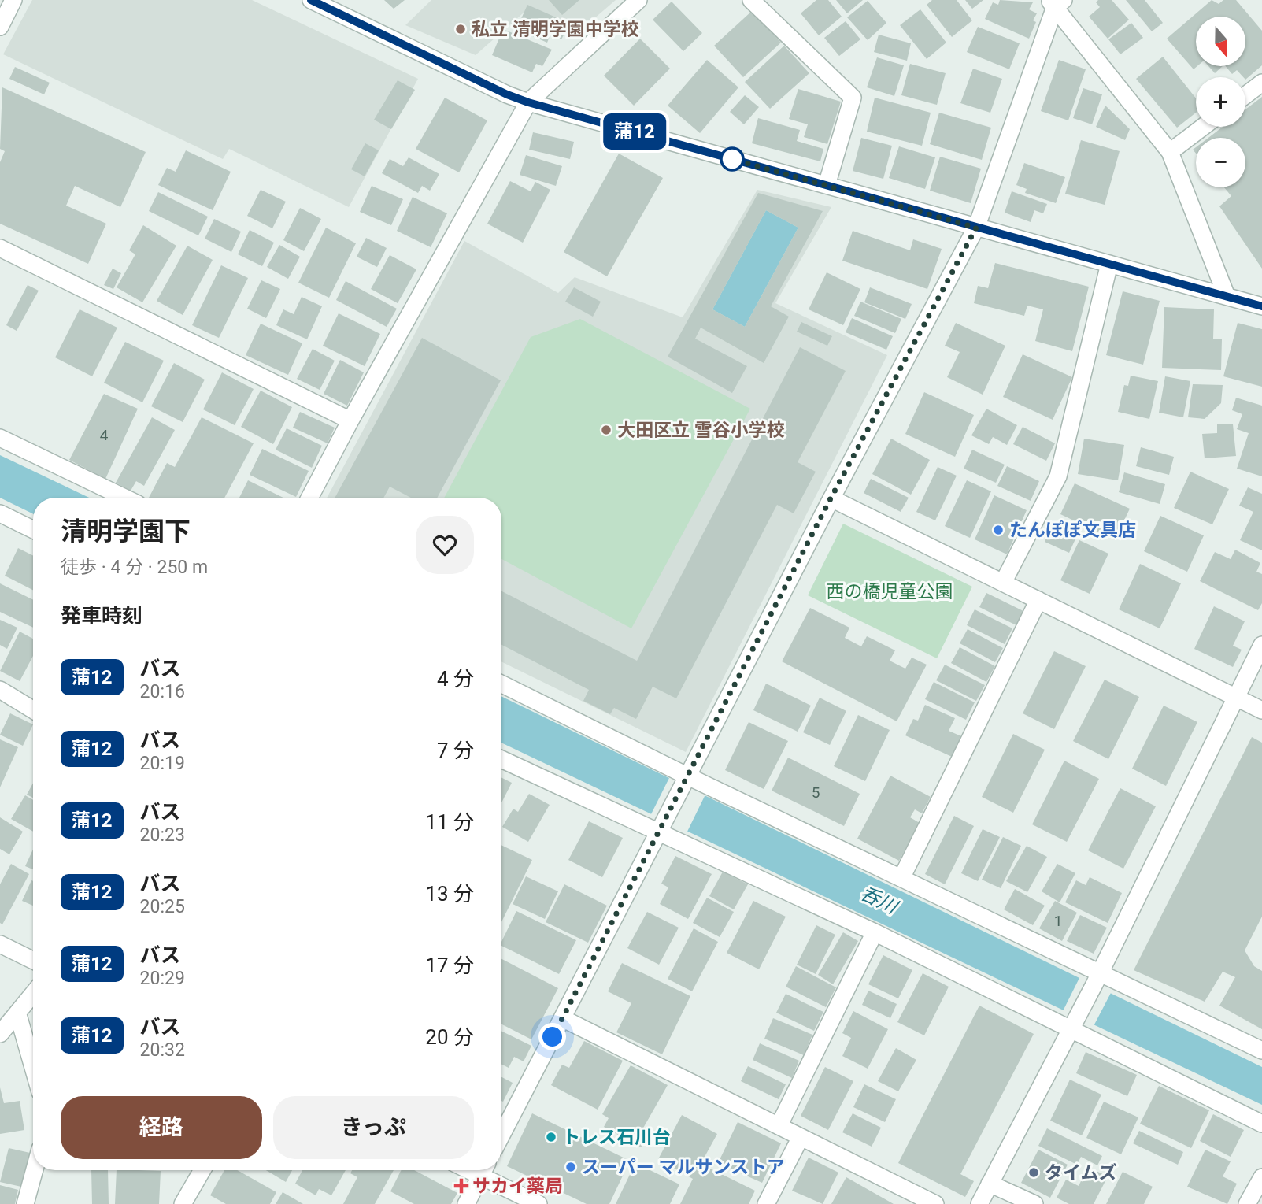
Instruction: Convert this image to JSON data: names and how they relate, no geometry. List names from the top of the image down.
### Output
{
  "water": ["呑川"],
  "parks": ["西の橋児童公園"],
  "places": {
    "other": [
      "私立 清明学園中学校",
      "大田区立 雪谷小学校",
      "たんぽぽ文具店",
      "トレス石川台",
      "スーパー マルサンストア",
      "タイムズ"
    ],
    "health": ["サカイ薬局"]
  },
  "lines": ["bus line 蒲12"],
  "house_numbers": ["4", "5", "1"],
  "north": "bottom",
  "page": {
    "on_map": "蒲12",
    "map_buttons": ["+", "−"],
    "heading": [
      ["清明学園下", "徒歩 · 4 分 · 250 m"],
      "発車時刻"
    ],
    "list": [
      {
        "mark": "蒲12",
        "name": "バス",
        "note": "20:16",
        "value": "4 分"
      },
      {
        "mark": "蒲12",
        "name": "バス",
        "note": "20:19",
        "value": "7 分"
      },
      {
        "mark": "蒲12",
        "name": "バス",
        "note": "20:23",
        "value": "11 分"
      },
      {
        "mark": "蒲12",
        "name": "バス",
        "note": "20:25",
        "value": "13 分"
      },
      {
        "mark": "蒲12",
        "name": "バス",
        "note": "20:29",
        "value": "17 分"
      },
      {
        "mark": "蒲12",
        "name": "バス",
        "note": "20:32",
        "value": "20 分"
      }
    ],
    "buttons": ["経路", "きっぷ"]
  }
}
